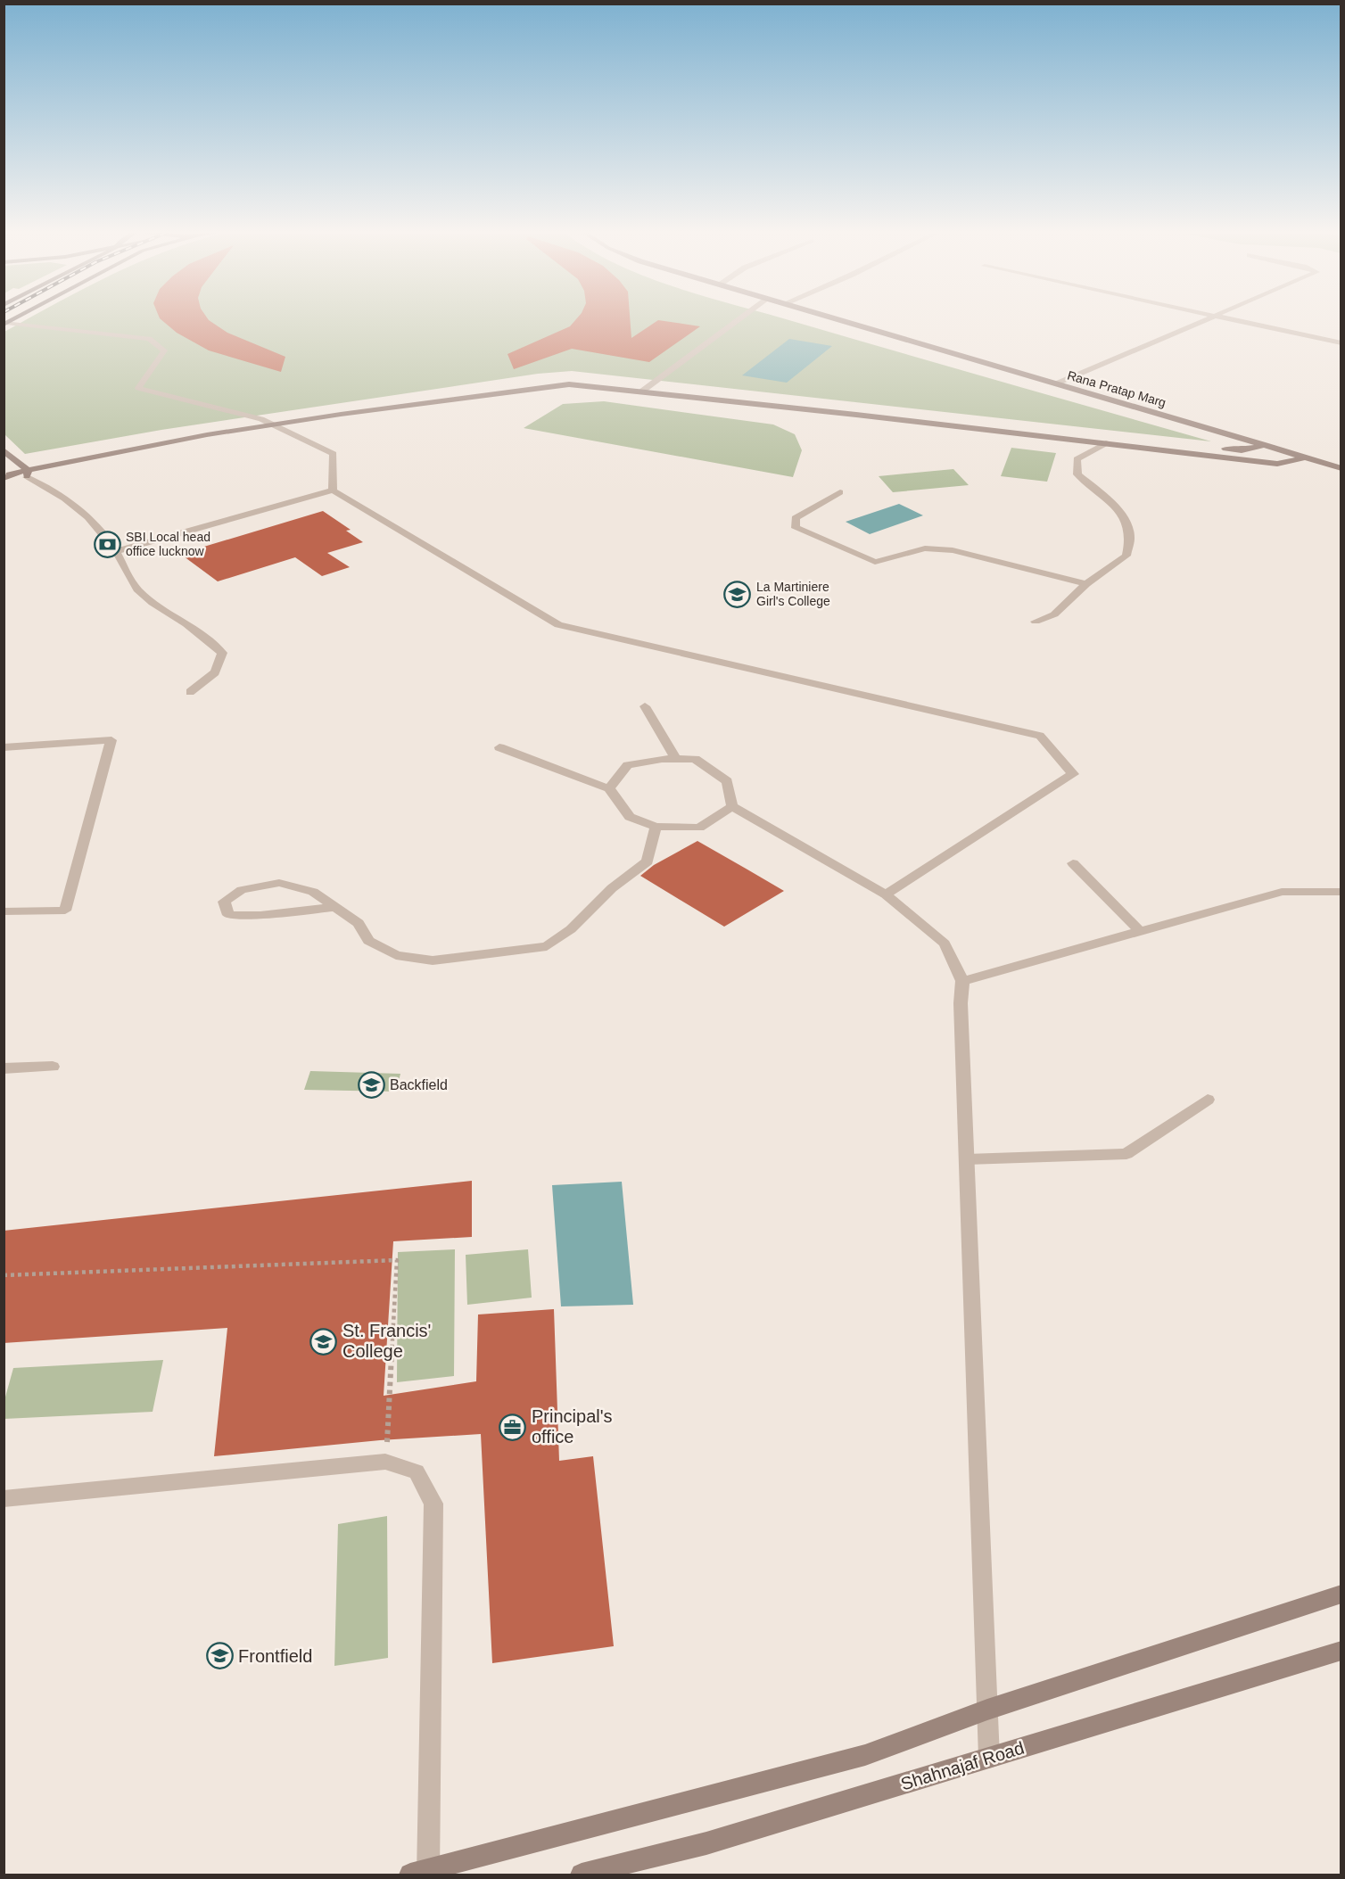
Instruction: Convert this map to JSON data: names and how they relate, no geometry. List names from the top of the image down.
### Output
{
  "streets": {
    "street": ["Rana Pratap Marg", "Shahnajaf Road"]
  },
  "places": {
    "bank": ["SBI Local head office lucknow"],
    "school or university": [
      "La Martiniere Girl's College",
      "Backfield",
      "St. Francis' College",
      "Frontfield"
    ],
    "office": ["Principal's office"]
  }
}
